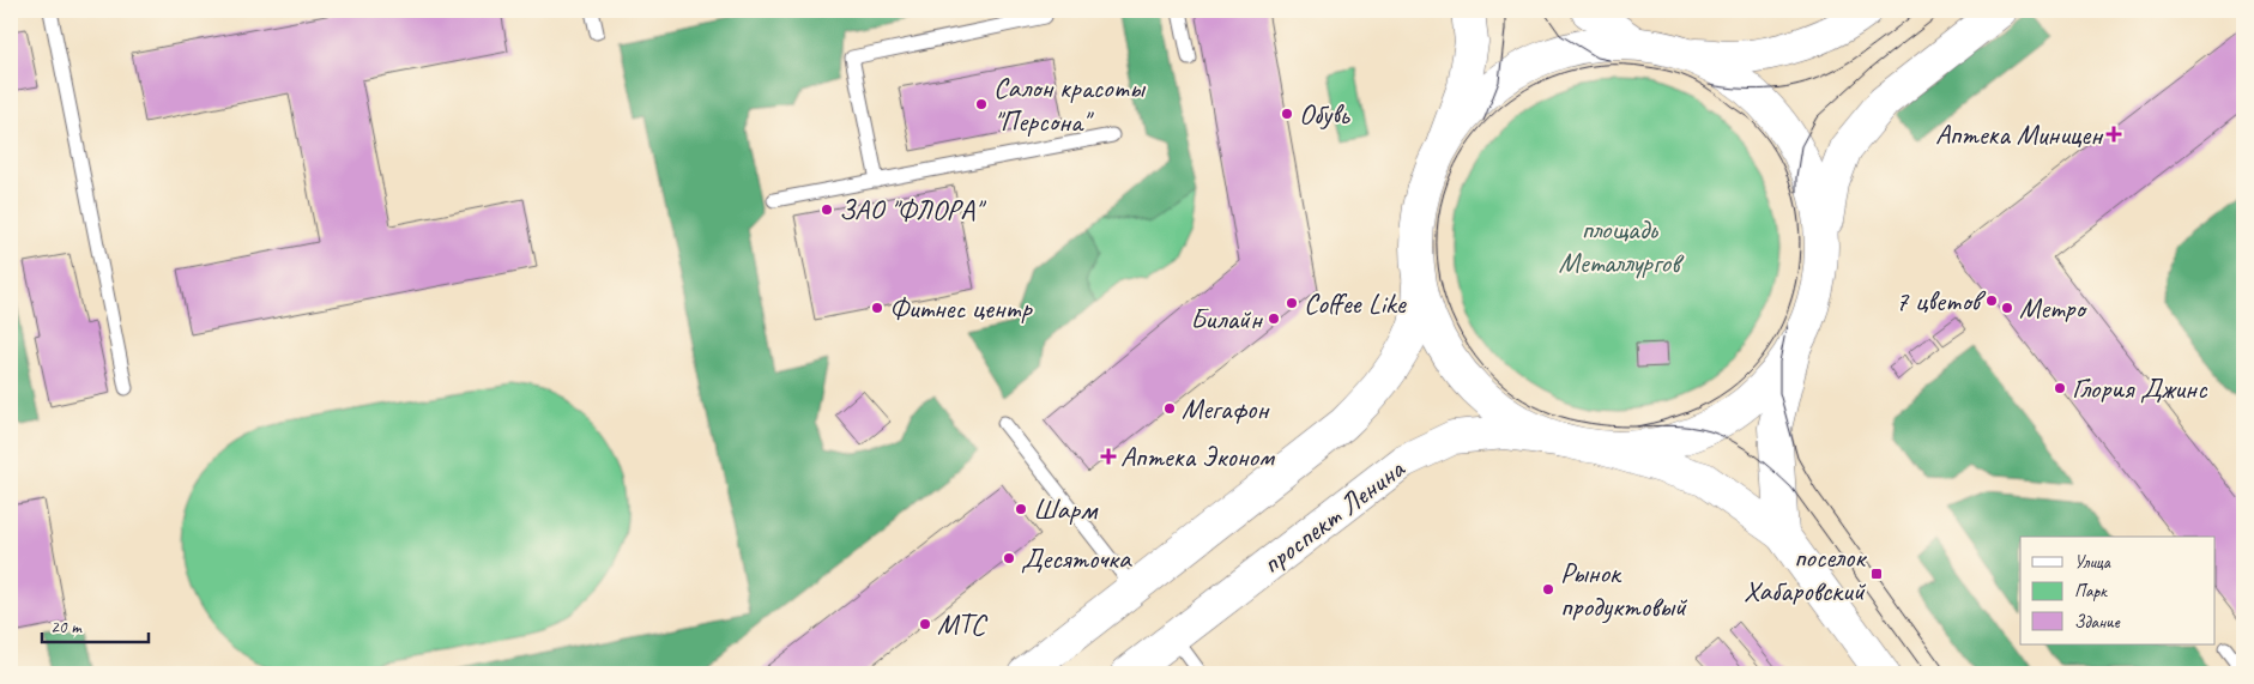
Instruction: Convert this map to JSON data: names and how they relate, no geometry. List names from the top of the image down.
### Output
{
  "streets": {
    "main road": ["проспект Ленина"]
  },
  "parks": ["площадь Металлургов"],
  "places": {
    "other": [
      "Салон красоты \"Персона\"",
      "Обувь",
      "ЗАО \"ФЛОРА\"",
      "7 цветов",
      "Coffee Like",
      "Фитнес центр",
      "Метро",
      "Билайн",
      "Глория Джинс",
      "Мегафон",
      "Шарм",
      "Десяточка",
      "Рынок продуктовый",
      "МТС"
    ],
    "health": ["Аптека Миницен", "Аптека Эконом"],
    "transit": ["поселок Хабаровский"]
  },
  "legend": ["Улица", "Парк", "Здание"],
  "scale_bar": "20 m"
}
